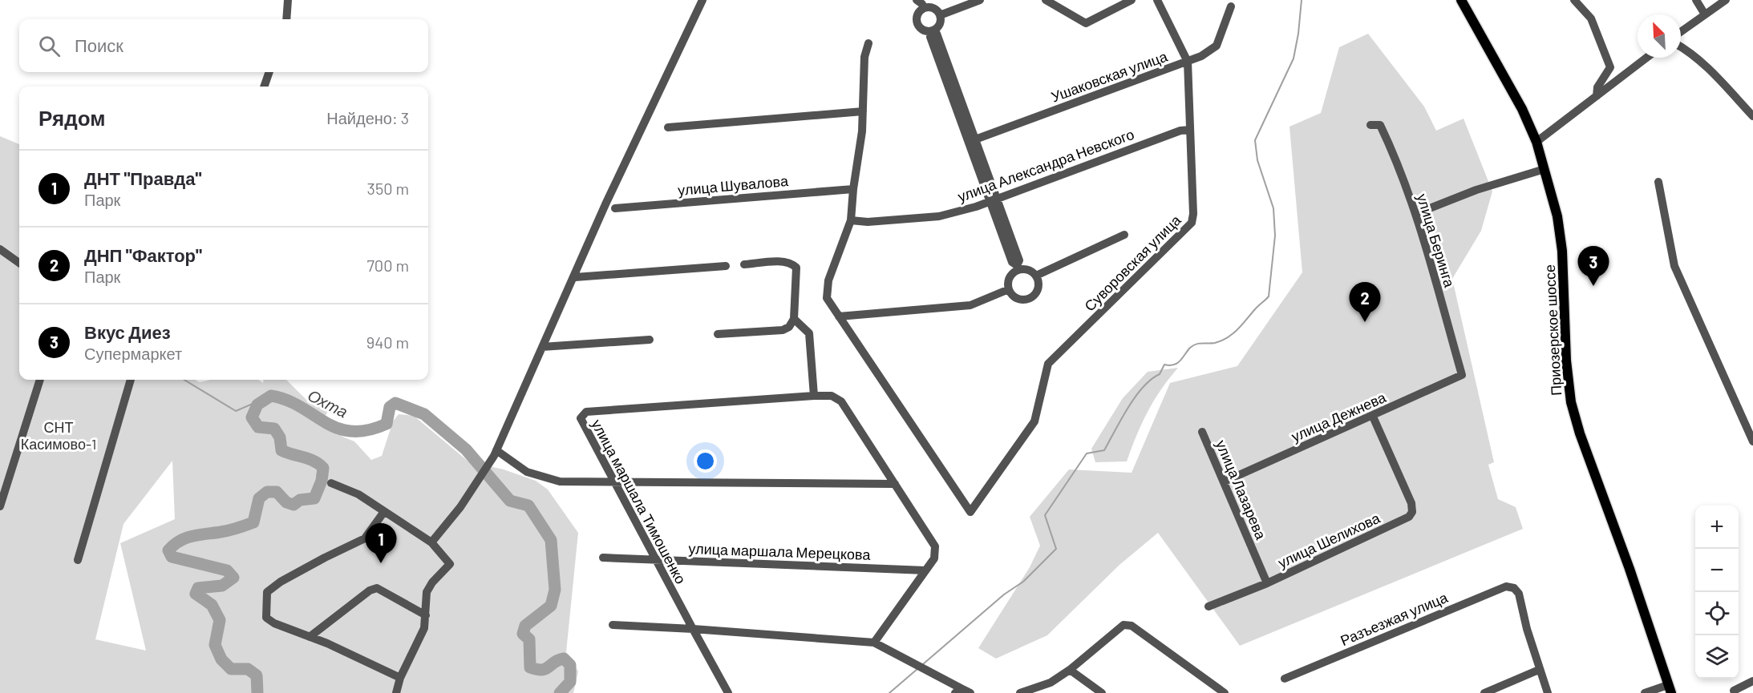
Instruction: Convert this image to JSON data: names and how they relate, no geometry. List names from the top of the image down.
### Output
{
  "streets": {
    "main road": ["Приозерское шоссе"],
    "street": [
      "Ушаковская улица",
      "улица Александра Невского",
      "улица Шувалова",
      "улица Беринга",
      "Суворовская улица",
      "улица Дежнева",
      "улица Лазарева",
      "улица маршала Тимошенко",
      "улица Шелихова",
      "улица маршала Мерецкова",
      "Разъезжая улица"
    ]
  },
  "crossings": [
    ["Ушаковская улица", "Суворовская улица"],
    ["улица Александра Невского", "Суворовская улица"],
    ["улица Беринга", "улица Дежнева"],
    ["улица Дежнева", "улица Лазарева"],
    ["улица Дежнева", "улица Шелихова"],
    ["улица Лазарева", "улица Шелихова"],
    ["улица маршала Тимошенко", "улица маршала Мерецкова"]
  ],
  "water": ["Охта"],
  "parks": ["СНТ Касимово-1"],
  "north": "top left",
  "page": {
    "search": "Поиск",
    "heading": ["Рядом", "Найдено: 3"],
    "list": [
      {
        "mark": "1",
        "name": "ДНТ \"Правда\"",
        "note": "Парк",
        "value": "350 m"
      },
      {
        "mark": "2",
        "name": "ДНП \"Фактор\"",
        "note": "Парк",
        "value": "700 m"
      },
      {
        "mark": "3",
        "name": "Вкус Диез",
        "note": "Супермаркет",
        "value": "940 m"
      }
    ],
    "pins": ["3", "2", "1"],
    "map_buttons": ["+", "−"]
  }
}
